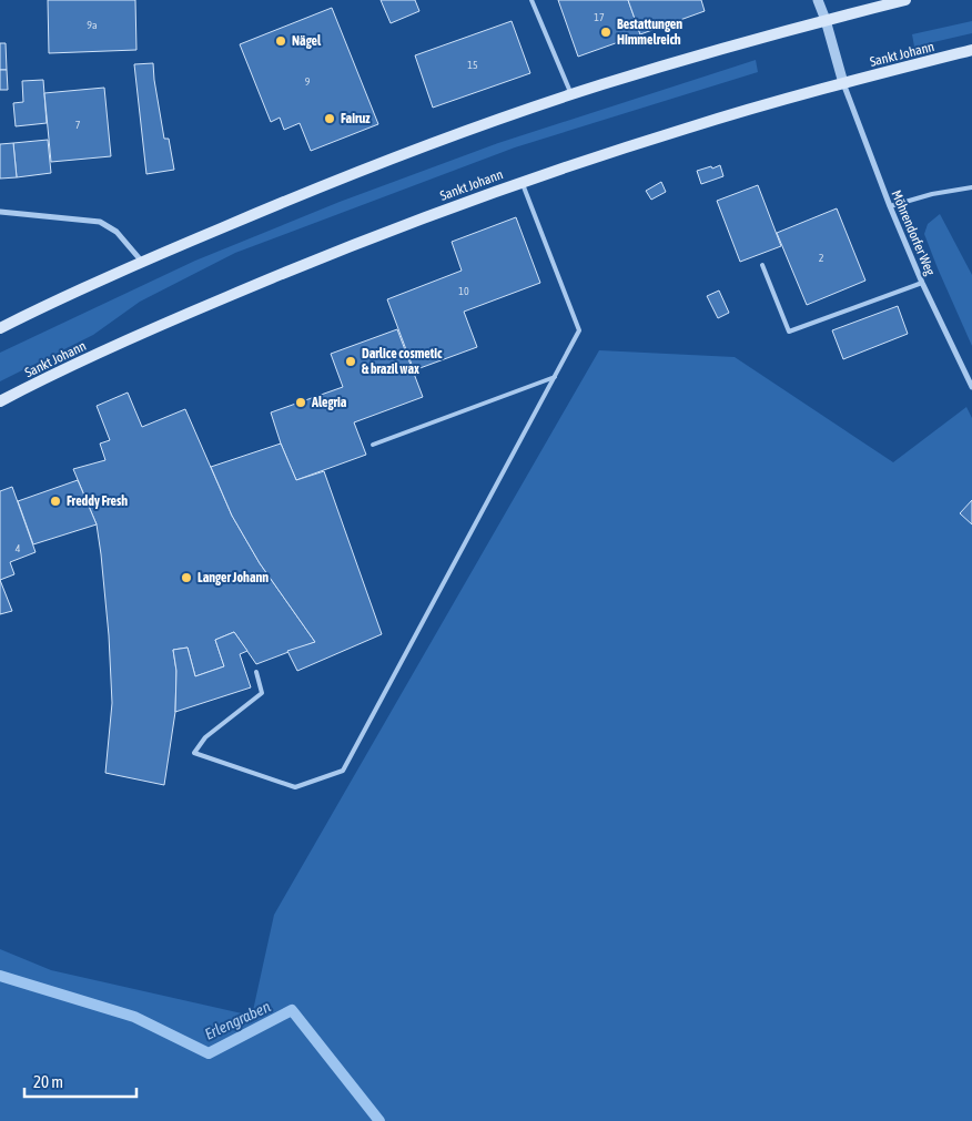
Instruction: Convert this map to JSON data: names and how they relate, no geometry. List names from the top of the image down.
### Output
{
  "streets": {
    "main road": ["Sankt Johann"],
    "street": ["Möhrendorfer Weg"]
  },
  "crossings": [
    ["Sankt Johann", "Möhrendorfer Weg"]
  ],
  "water": ["Erlengraben"],
  "places": [
    "Bestattungen Himmelreich",
    "Nägel",
    "Fairuz",
    "Darlice cosmetic & brazil wax",
    "Alegria",
    "Freddy Fresh",
    "Langer Johann"
  ],
  "house_numbers": [
    "17",
    "9a",
    "15",
    "9",
    "7",
    "2",
    "10",
    "4"
  ],
  "scale_bar": "20 m"
}
